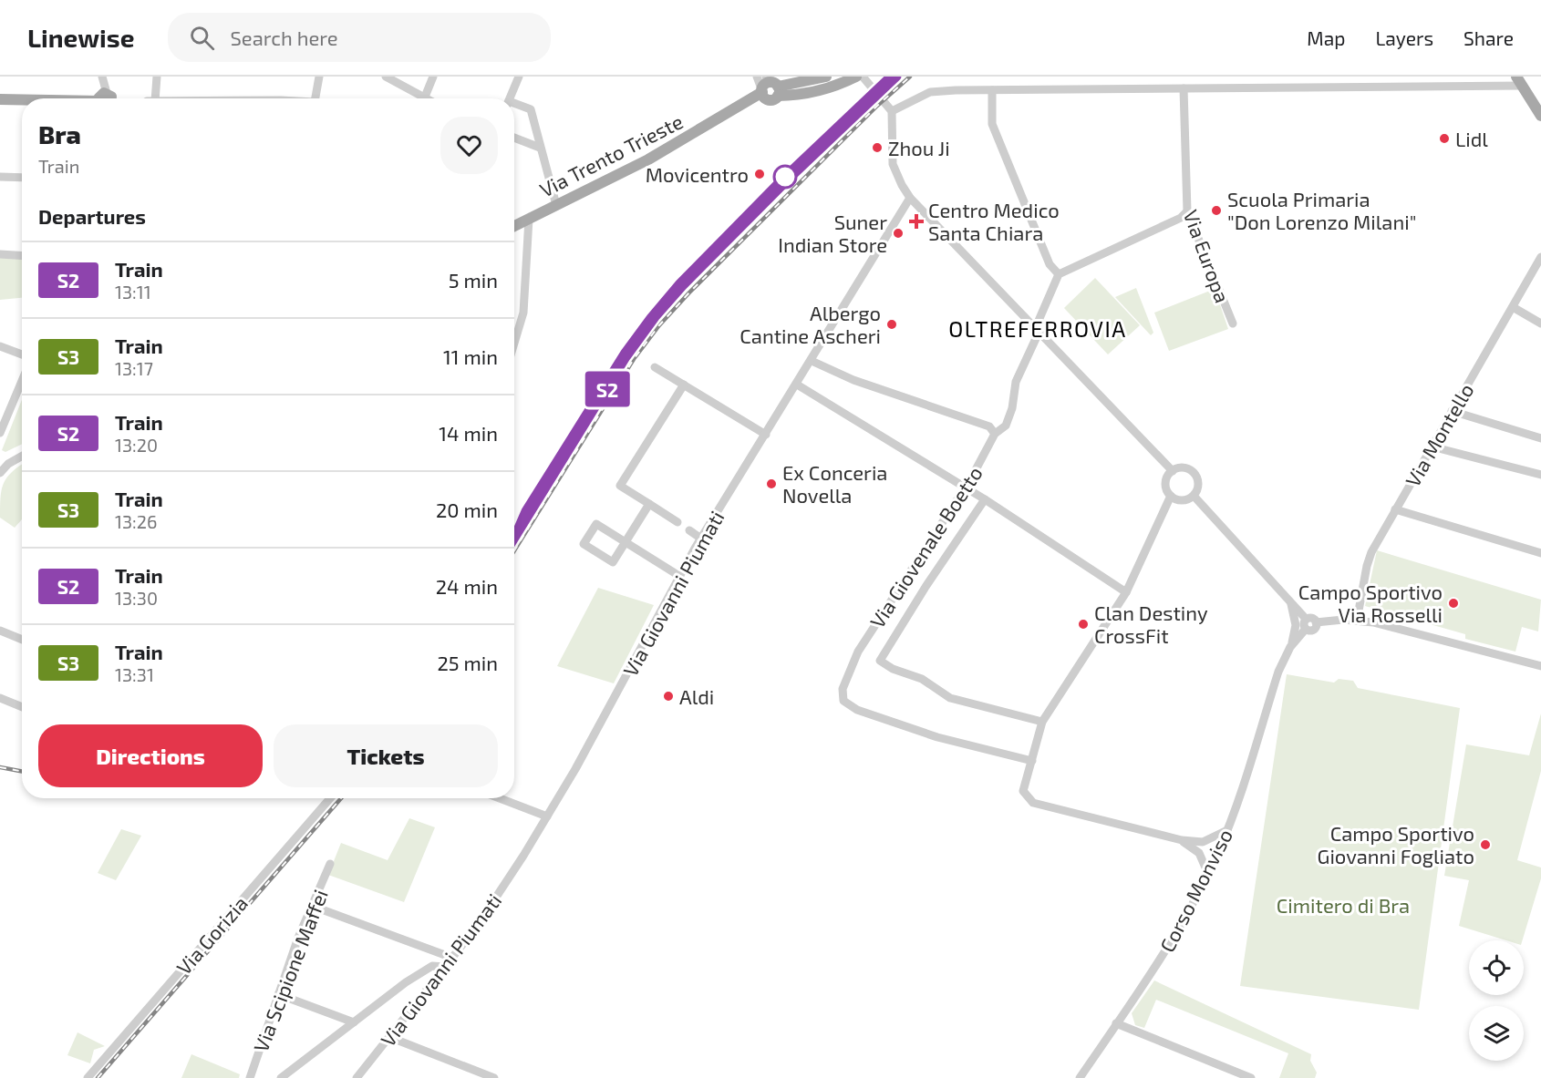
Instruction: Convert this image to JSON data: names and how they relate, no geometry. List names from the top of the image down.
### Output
{
  "streets": {
    "main road": ["Via Trento Trieste"],
    "street": [
      "Via Europa",
      "Via Montello",
      "Via Giovenale Boetto",
      "Via Giovanni Piumati",
      "Corso Monviso",
      "Via Gorizia",
      "Via Scipione Maffei"
    ]
  },
  "districts": ["OLTREFERROVIA"],
  "parks": ["Cimitero di Bra"],
  "places": {
    "other": [
      "Lidl",
      "Zhou Ji",
      "Movicentro",
      "Scuola Primaria \"Don Lorenzo Milani\"",
      "Suner Indian Store",
      "Albergo Cantine Ascheri",
      "Ex Conceria Novella",
      "Campo Sportivo Via Rosselli",
      "Clan Destiny CrossFit",
      "Aldi",
      "Campo Sportivo Giovanni Fogliato"
    ],
    "health": ["Centro Medico Santa Chiara"]
  },
  "page": {
    "header": "Linewise",
    "search": "Search here",
    "nav": ["Map", "Layers", "Share"],
    "on_map": "S2",
    "heading": [
      ["Bra", "Train"],
      "Departures"
    ],
    "list": [
      {
        "mark": "S2",
        "name": "Train",
        "note": "13:11",
        "value": "5 min"
      },
      {
        "mark": "S3",
        "name": "Train",
        "note": "13:17",
        "value": "11 min"
      },
      {
        "mark": "S2",
        "name": "Train",
        "note": "13:20",
        "value": "14 min"
      },
      {
        "mark": "S3",
        "name": "Train",
        "note": "13:26",
        "value": "20 min"
      },
      {
        "mark": "S2",
        "name": "Train",
        "note": "13:30",
        "value": "24 min"
      },
      {
        "mark": "S3",
        "name": "Train",
        "note": "13:31",
        "value": "25 min"
      }
    ],
    "buttons": ["Directions", "Tickets"]
  }
}
